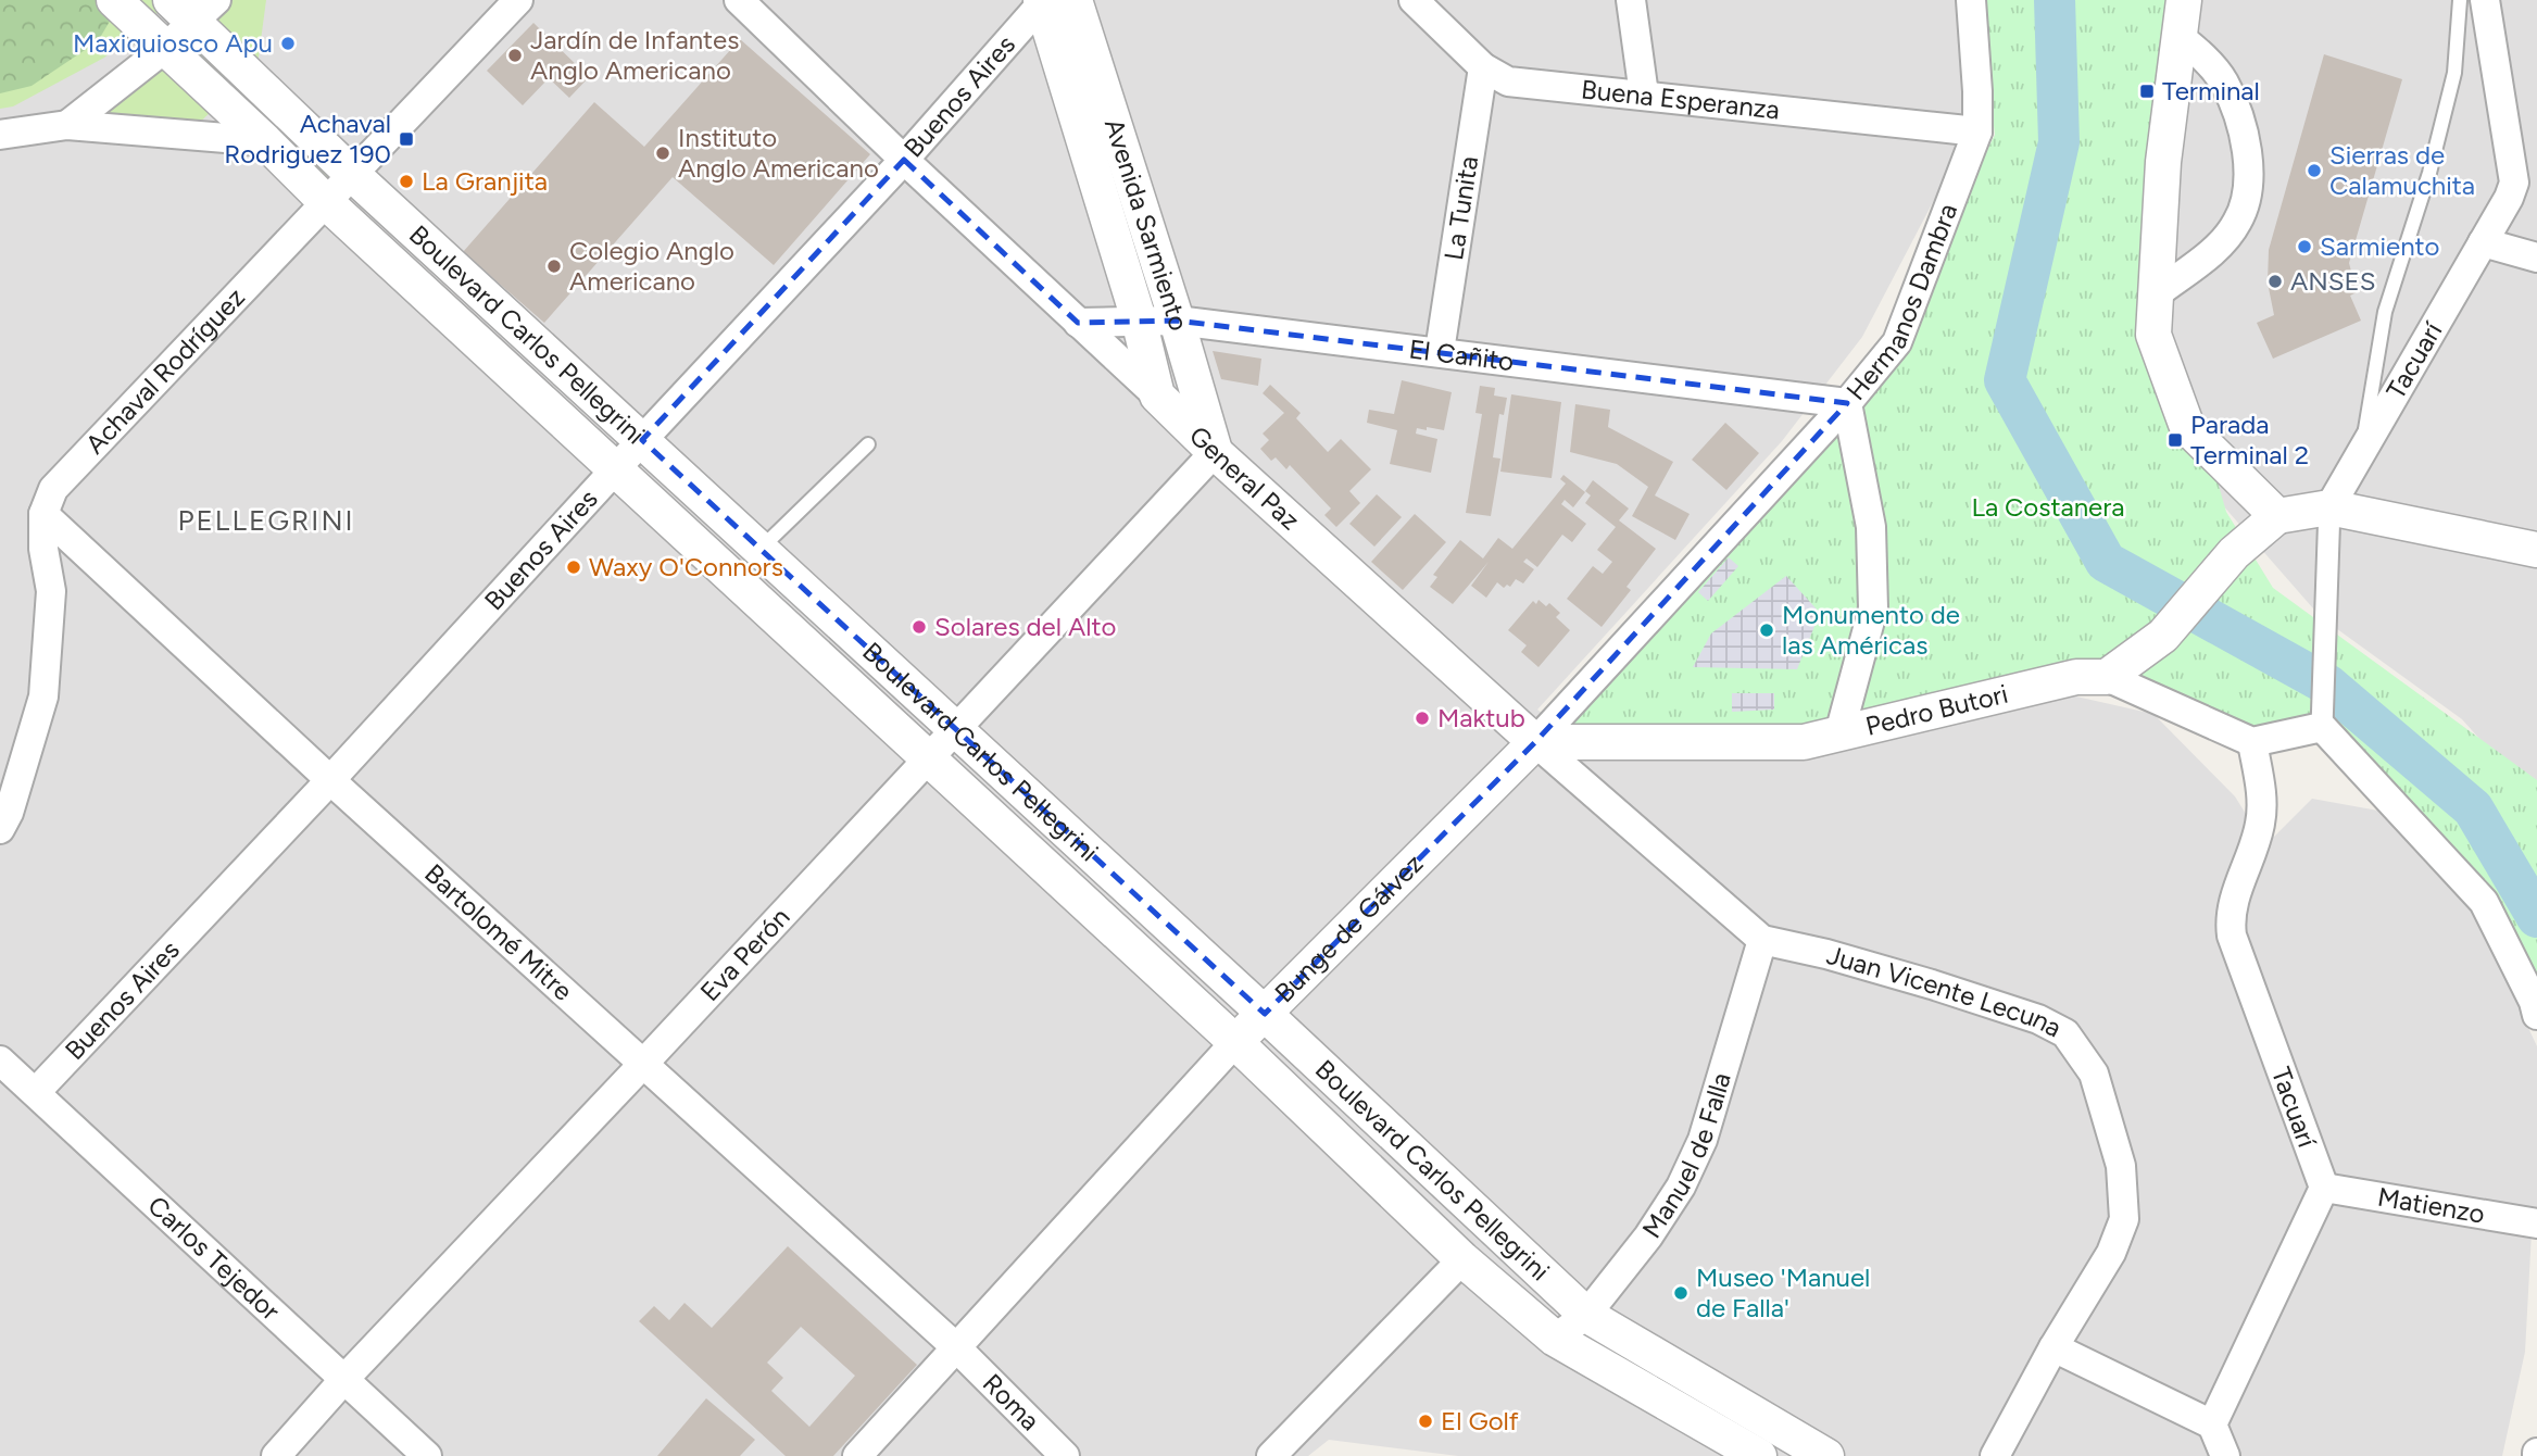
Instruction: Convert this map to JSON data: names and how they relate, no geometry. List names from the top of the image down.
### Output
{
  "streets": {
    "street": [
      "Buenos Aires",
      "Buena Esperanza",
      "La Tunita",
      "Avenida Sarmiento",
      "Hermanos Dambra",
      "Boulevard Carlos Pellegrini",
      "El Cañito",
      "Tacuarí",
      "Achaval Rodríguez",
      "General Paz",
      "Pedro Butori",
      "Bunge de Gálvez",
      "Bartolomé Mitre",
      "Eva Perón",
      "Juan Vicente Lecuna",
      "Manuel de Falla",
      "Matienzo",
      "Carlos Tejedor",
      "Roma"
    ]
  },
  "crossings": [
    ["Buenos Aires", "Avenida Sarmiento"],
    ["Buenos Aires", "Boulevard Carlos Pellegrini"],
    ["Buenos Aires", "General Paz"],
    ["Buenos Aires", "Bartolomé Mitre"],
    ["Buenos Aires", "Carlos Tejedor"],
    ["Buena Esperanza", "La Tunita"],
    ["Buena Esperanza", "Hermanos Dambra"],
    ["La Tunita", "El Cañito"],
    ["Avenida Sarmiento", "El Cañito"],
    ["Avenida Sarmiento", "General Paz"],
    ["Avenida Sarmiento", "Eva Perón"],
    ["Hermanos Dambra", "El Cañito"],
    ["Hermanos Dambra", "Pedro Butori"],
    ["Hermanos Dambra", "Bunge de Gálvez"],
    ["Boulevard Carlos Pellegrini", "Achaval Rodríguez"],
    ["Boulevard Carlos Pellegrini", "Bunge de Gálvez"],
    ["Boulevard Carlos Pellegrini", "Eva Perón"],
    ["Boulevard Carlos Pellegrini", "Manuel de Falla"],
    ["El Cañito", "General Paz"],
    ["El Cañito", "Bunge de Gálvez"],
    ["Tacuarí", "Pedro Butori"],
    ["Tacuarí", "Matienzo"],
    ["Achaval Rodríguez", "Bartolomé Mitre"],
    ["General Paz", "Pedro Butori"],
    ["General Paz", "Bunge de Gálvez"],
    ["General Paz", "Eva Perón"],
    ["General Paz", "Juan Vicente Lecuna"],
    ["General Paz", "Manuel de Falla"],
    ["Pedro Butori", "Bunge de Gálvez"],
    ["Bunge de Gálvez", "Bartolomé Mitre"],
    ["Bunge de Gálvez", "Roma"],
    ["Bartolomé Mitre", "Eva Perón"],
    ["Bartolomé Mitre", "Roma"],
    ["Eva Perón", "Carlos Tejedor"],
    ["Juan Vicente Lecuna", "Manuel de Falla"]
  ],
  "districts": ["PELLEGRINI"],
  "parks": ["La Costanera"],
  "places": {
    "other": [
      "Maxiquiosco Apu",
      "Jardín de Infantes Anglo Americano",
      "Instituto Anglo Americano",
      "Sierras de Calamuchita",
      "La Granjita",
      "Sarmiento",
      "Colegio Anglo Americano",
      "ANSES",
      "Waxy O'Connors",
      "Solares del Alto",
      "Monumento de las Américas",
      "Maktub",
      "Museo 'Manuel de Falla'",
      "El Golf"
    ],
    "transit": ["Terminal", "Achaval Rodriguez 190", "Parada Terminal 2"]
  }
}
